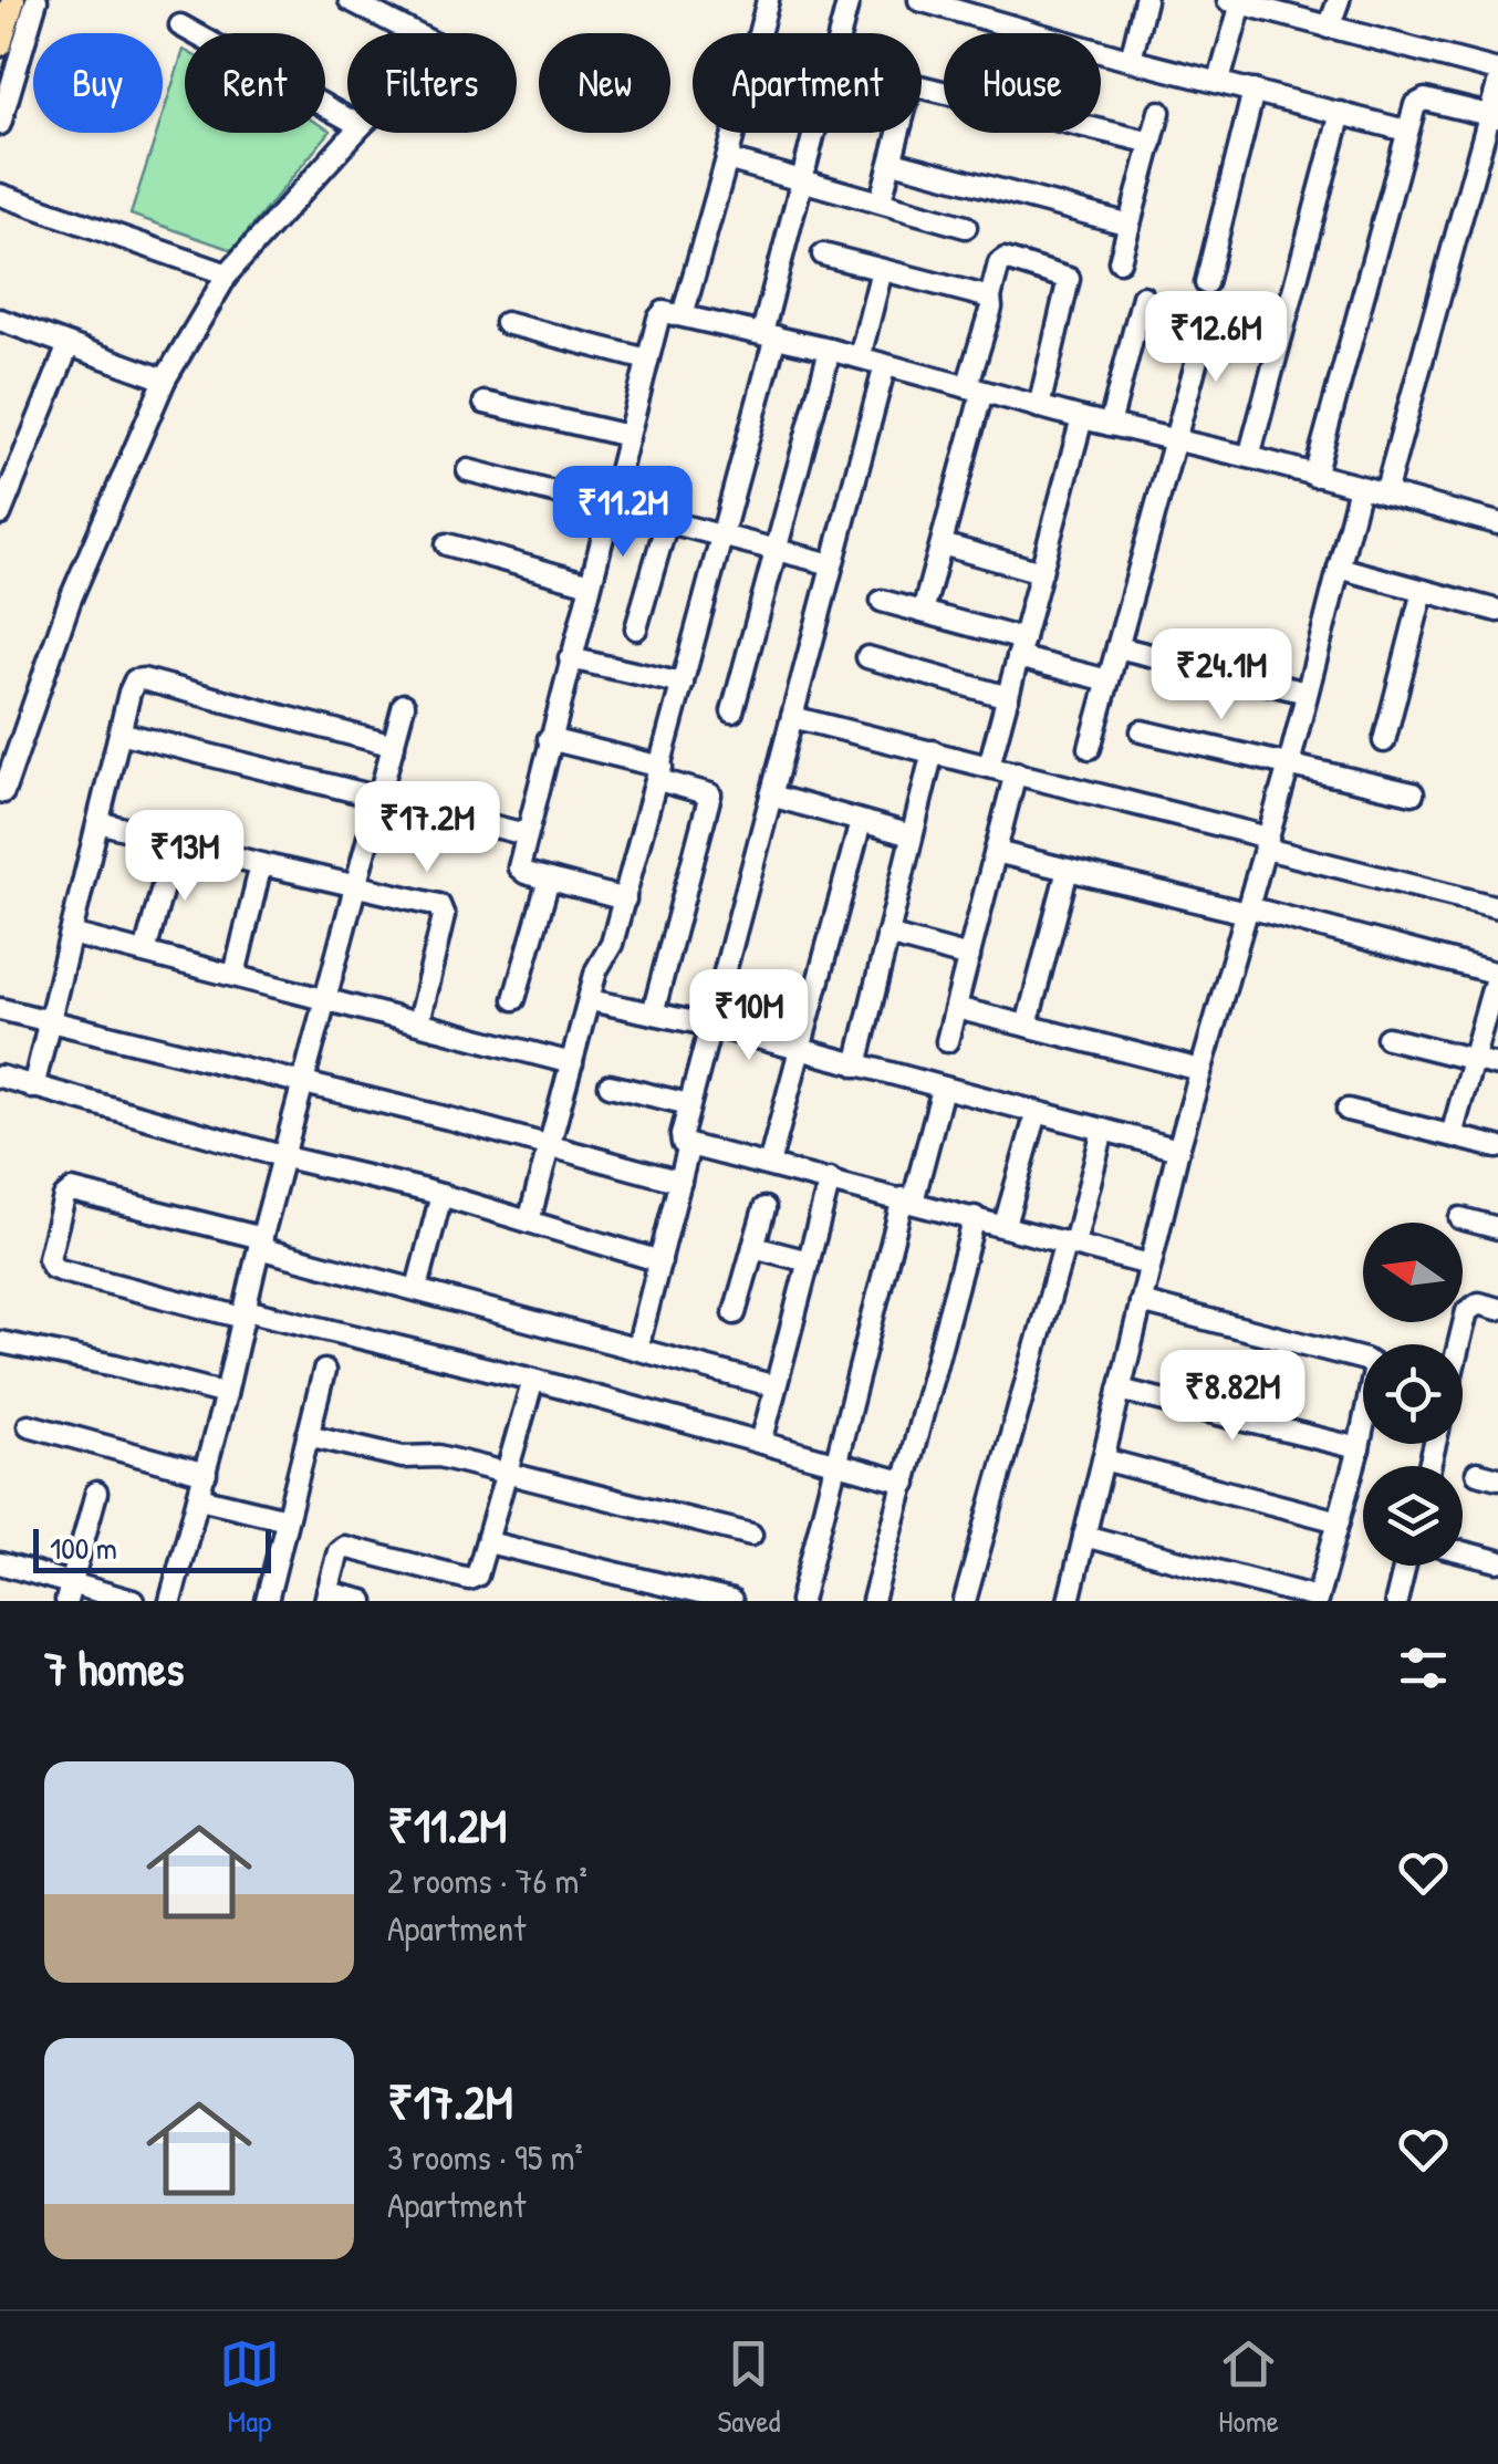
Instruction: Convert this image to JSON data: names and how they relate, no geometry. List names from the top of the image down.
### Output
{
  "scale_bar": "100 m",
  "north": "left",
  "page": {
    "chip": [
      "Buy",
      "Rent",
      "Filters",
      "New",
      "Apartment",
      "House"
    ],
    "price": [
      "₹12.6M",
      "₹11.2M",
      "₹24.1M",
      "₹17.2M",
      "₹13M",
      "₹10M",
      "₹8.82M"
    ],
    "scale": "100 m",
    "heading": "7 homes",
    "list": [
      {
        "name": "₹11.2M",
        "note": "2 rooms · 76 m² · Apartment"
      },
      {
        "name": "₹17.2M",
        "note": "3 rooms · 95 m² · Apartment"
      }
    ],
    "tabs": ["Map", "Saved", "Home"]
  }
}
